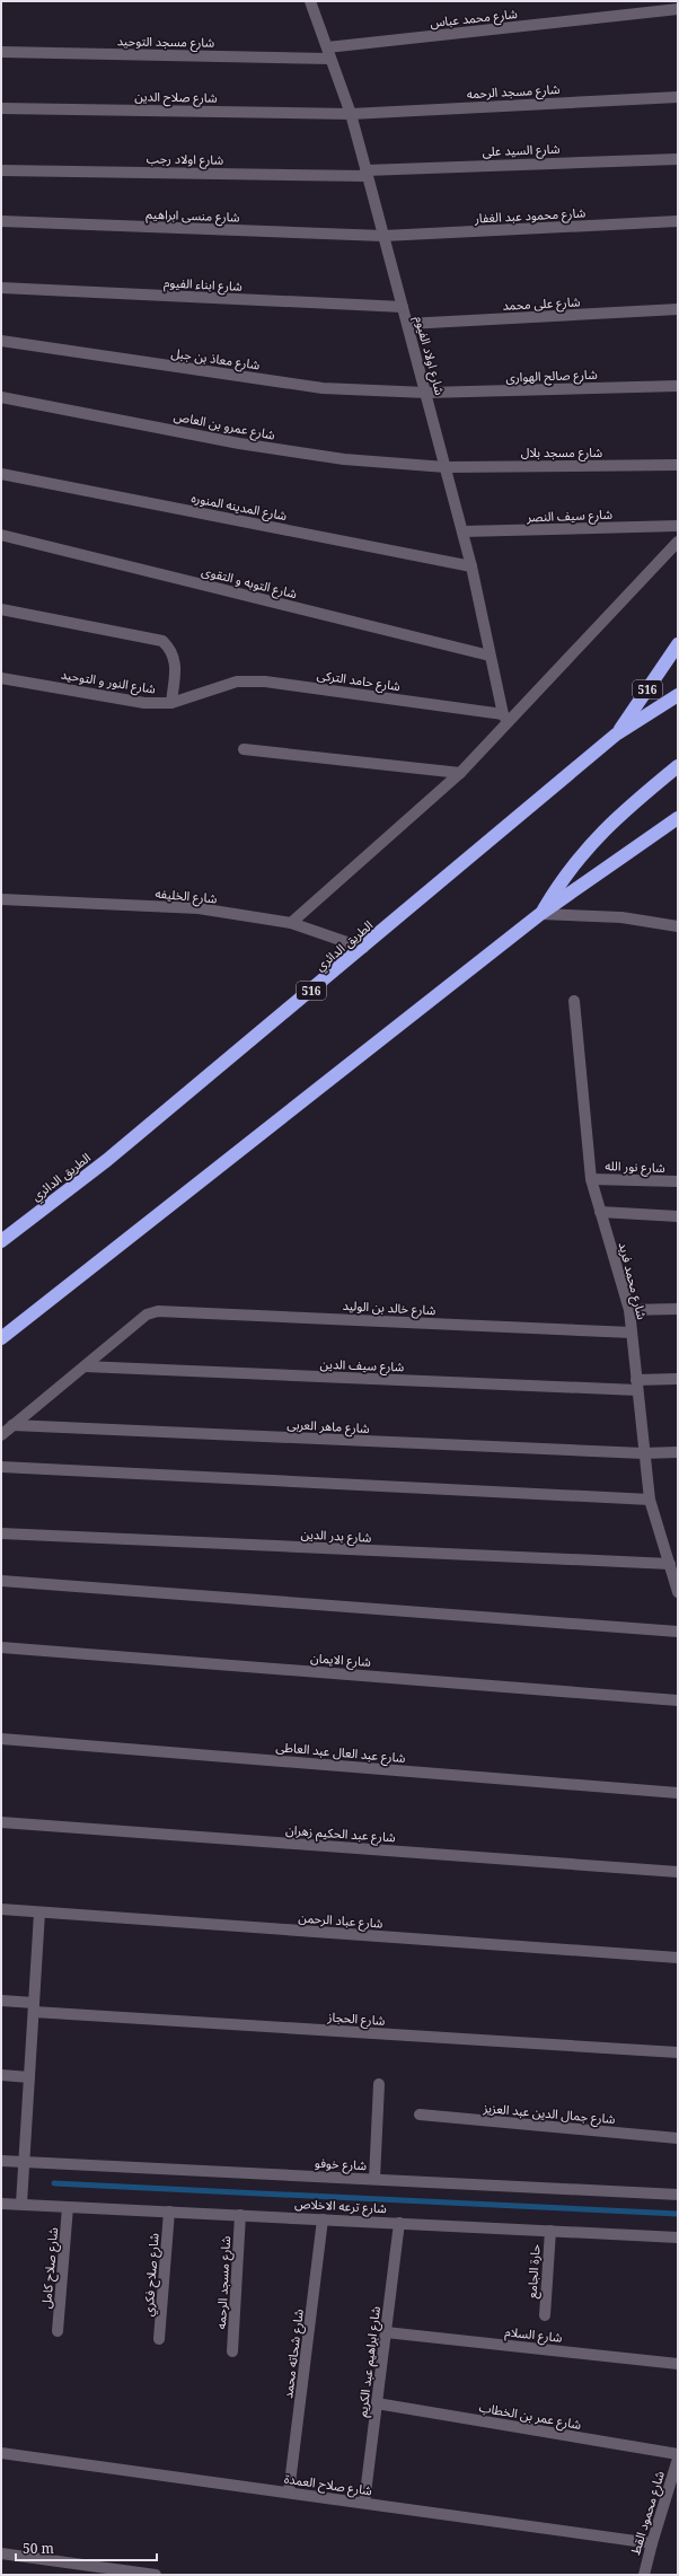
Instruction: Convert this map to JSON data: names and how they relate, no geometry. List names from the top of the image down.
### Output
{
  "streets": {
    "highway": ["516", "الطريق الدائري"],
    "street": [
      "شارع محمد عباس",
      "شارع مسجد التوحيد",
      "شارع مسجد الرحمه",
      "شارع صلاح الدين",
      "شارع السيد على",
      "شارع اولاد رجب",
      "شارع منسى ابراهيم",
      "شارع محمود عبد الغفار",
      "شارع ابناء الفيوم",
      "شارع على محمد",
      "شارع اولاد الفيوم",
      "شارع معاذ بن جبل",
      "شارع صالح الهوارى",
      "شارع عمرو بن العاص",
      "شارع مسجد بلال",
      "شارع المدينه المنوره",
      "شارع سيف النصر",
      "شارع التوبه و التقوى",
      "شارع حامد التركى",
      "شارع النور و التوحيد",
      "شارع الخليفه",
      "شارع نور الله",
      "شارع محمد فريد",
      "شارع خالد بن الوليد",
      "شارع سيف الدين",
      "شارع ماهر العربى",
      "شارع بدر الدين",
      "شارع الايمان",
      "شارع عبد العال عبد العاطى",
      "شارع عبد الحكيم زهران",
      "شارع عباد الرحمن",
      "شارع الحجاز",
      "شارع جمال الدين عبد العزيز",
      "شارع خوفو",
      "شارع ترعه الاخلاص",
      "شارع صلاح كامل",
      "حارة الجامع",
      "شارع صلاح فكري",
      "شارع السلام",
      "شارع شحاته محمد",
      "شارع ابراهيم عبد الكريم",
      "شارع عمر بن الخطاب",
      "شارع صلاح العمدة",
      "شارع محمود القط"
    ]
  },
  "crossings": [
    ["شارع محمد عباس", "شارع مسجد التوحيد"],
    ["شارع محمد عباس", "شارع اولاد الفيوم"],
    ["شارع مسجد التوحيد", "شارع اولاد الفيوم"],
    ["شارع مسجد الرحمه", "شارع صلاح الدين"],
    ["شارع مسجد الرحمه", "شارع اولاد الفيوم"],
    ["شارع مسجد الرحمه", "شارع ترعه الاخلاص"],
    ["شارع صلاح الدين", "شارع اولاد الفيوم"],
    ["شارع السيد على", "شارع اولاد رجب"],
    ["شارع السيد على", "شارع اولاد الفيوم"],
    ["شارع اولاد رجب", "شارع اولاد الفيوم"],
    ["شارع منسى ابراهيم", "شارع محمود عبد الغفار"],
    ["شارع منسى ابراهيم", "شارع اولاد الفيوم"],
    ["شارع محمود عبد الغفار", "شارع اولاد الفيوم"],
    ["شارع ابناء الفيوم", "شارع اولاد الفيوم"],
    ["شارع على محمد", "شارع اولاد الفيوم"],
    ["شارع اولاد الفيوم", "شارع معاذ بن جبل"],
    ["شارع اولاد الفيوم", "شارع صالح الهوارى"],
    ["شارع اولاد الفيوم", "شارع عمرو بن العاص"],
    ["شارع اولاد الفيوم", "شارع مسجد بلال"],
    ["شارع اولاد الفيوم", "شارع المدينه المنوره"],
    ["شارع اولاد الفيوم", "شارع سيف النصر"],
    ["شارع اولاد الفيوم", "شارع التوبه و التقوى"],
    ["شارع اولاد الفيوم", "شارع حامد التركى"],
    ["شارع معاذ بن جبل", "شارع صالح الهوارى"],
    ["شارع عمرو بن العاص", "شارع مسجد بلال"],
    ["شارع حامد التركى", "شارع النور و التوحيد"],
    ["شارع الخليفه", "الطريق الدائري"],
    ["شارع نور الله", "شارع محمد فريد"],
    ["شارع محمد فريد", "شارع خالد بن الوليد"],
    ["شارع محمد فريد", "شارع سيف الدين"],
    ["شارع محمد فريد", "شارع ماهر العربى"],
    ["شارع محمد فريد", "شارع بدر الدين"],
    ["شارع خالد بن الوليد", "شارع سيف الدين"],
    ["شارع ترعه الاخلاص", "شارع صلاح كامل"],
    ["شارع ترعه الاخلاص", "حارة الجامع"],
    ["شارع ترعه الاخلاص", "شارع صلاح فكري"],
    ["شارع ترعه الاخلاص", "شارع شحاته محمد"],
    ["شارع ترعه الاخلاص", "شارع ابراهيم عبد الكريم"],
    ["شارع السلام", "شارع ابراهيم عبد الكريم"],
    ["شارع شحاته محمد", "شارع صلاح العمدة"],
    ["شارع ابراهيم عبد الكريم", "شارع عمر بن الخطاب"],
    ["شارع ابراهيم عبد الكريم", "شارع صلاح العمدة"],
    ["شارع صلاح العمدة", "شارع محمود القط"]
  ],
  "scale_bar": "50 m"
}
